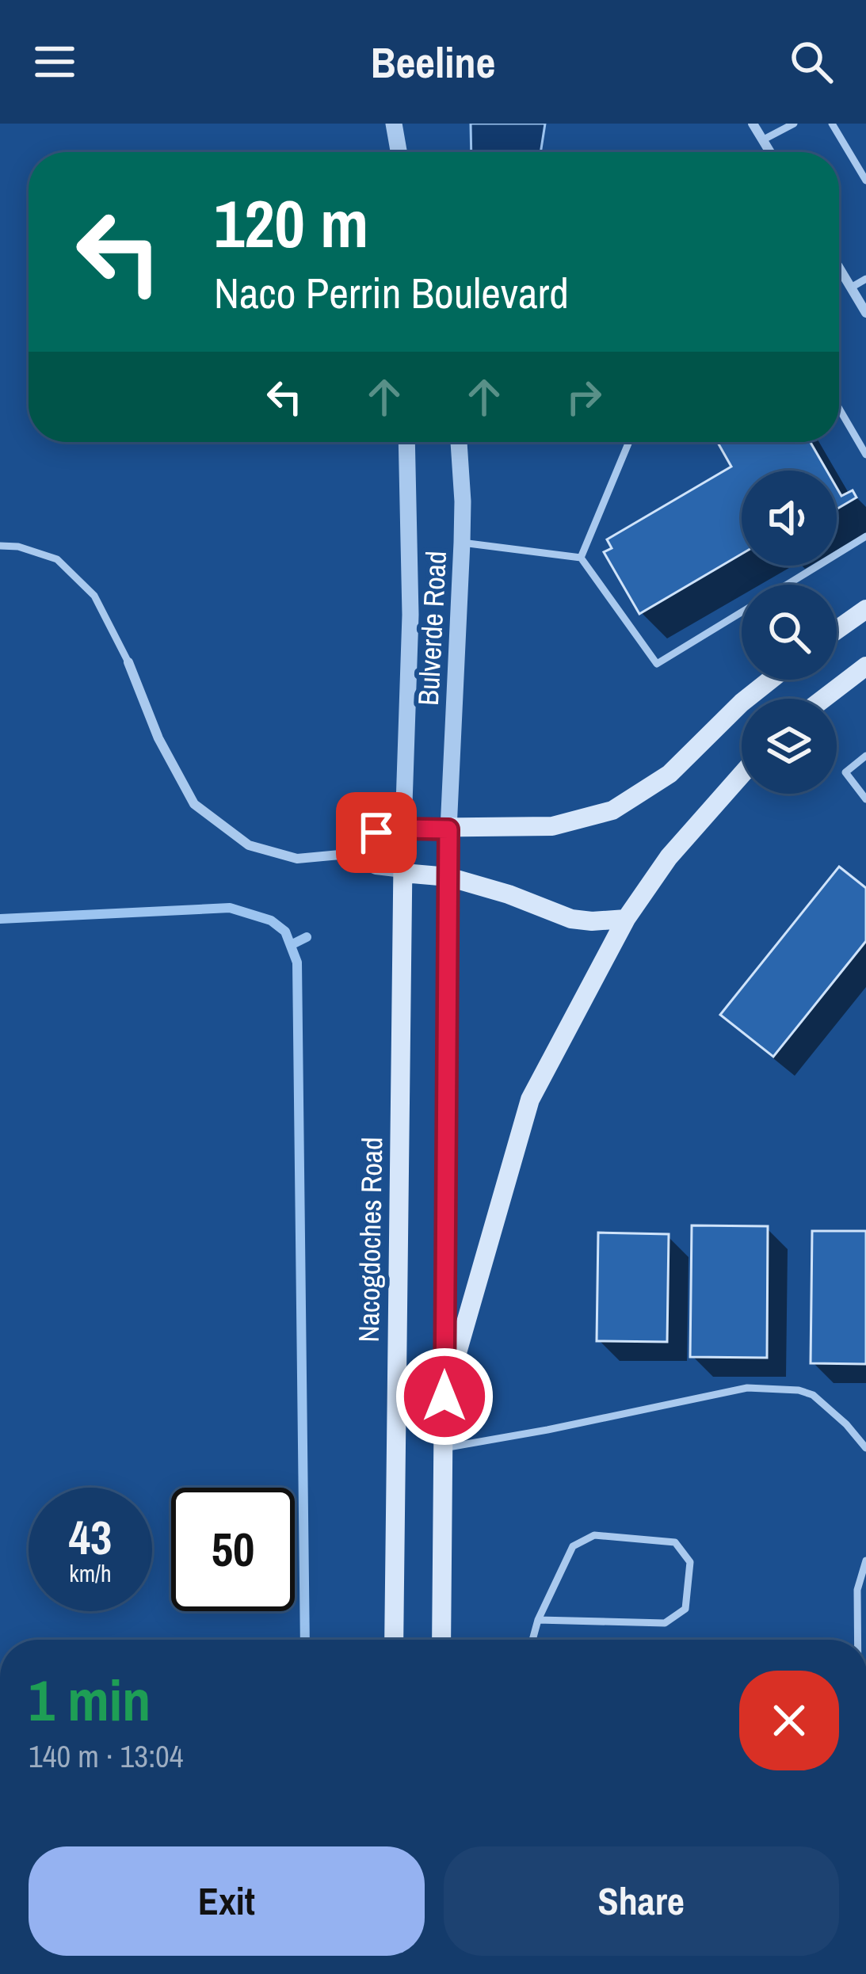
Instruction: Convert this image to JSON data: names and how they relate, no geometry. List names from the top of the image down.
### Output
{
  "streets": {
    "main road": ["Nacogdoches Road"],
    "street": ["Bulverde Road"]
  },
  "crossings": [
    ["Bulverde Road", "Nacogdoches Road"]
  ],
  "page": {
    "header": "Beeline",
    "turn": ["120 m", "Naco Perrin Boulevard"],
    "speed": "43 km/h",
    "limit": "50",
    "heading": ["1 min", "140 m · 13:04"],
    "buttons": ["Exit", "Share"]
  }
}
